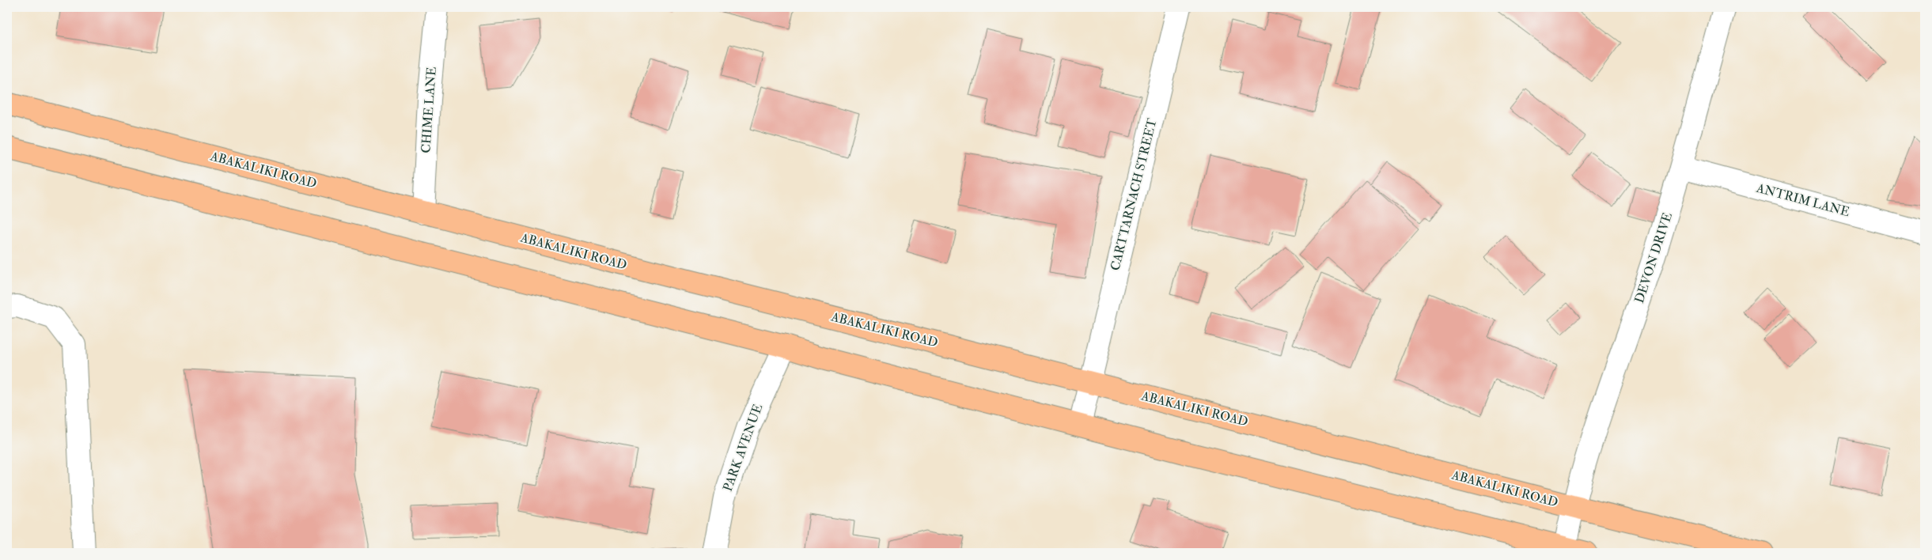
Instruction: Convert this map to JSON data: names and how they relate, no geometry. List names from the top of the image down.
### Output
{
  "streets": {
    "main road": ["ABAKALIKI ROAD"],
    "street": [
      "CHIME LANE",
      "CARTTARNACH STREET",
      "ANTRIM LANE",
      "DEVON DRIVE",
      "PARK AVENUE"
    ]
  },
  "crossings": [
    ["CHIME LANE", "ABAKALIKI ROAD"],
    ["ABAKALIKI ROAD", "CARTTARNACH STREET"],
    ["ABAKALIKI ROAD", "DEVON DRIVE"],
    ["ANTRIM LANE", "DEVON DRIVE"]
  ]
}
